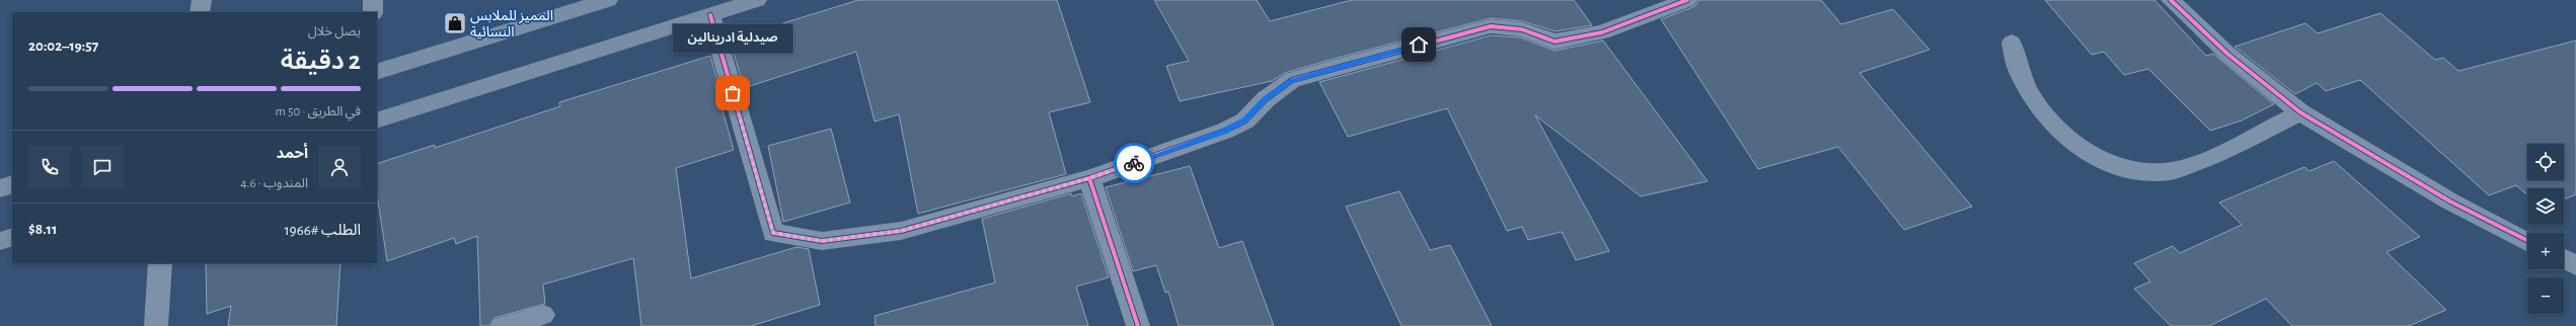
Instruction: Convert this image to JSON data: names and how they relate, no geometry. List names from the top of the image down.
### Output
{
  "places": {
    "shop": ["المميز للملابس النسائية"],
    "other": ["صيدلية ادرينالين"]
  },
  "page": {
    "heading": ["2 دقيقة", "يصل خلال", "19:57–20:02"],
    "panel": [
      "أحمد",
      "المندوب · 4.6",
      "الطلب #1966",
      "$8.11"
    ],
    "bubble": "صيدلية ادرينالين",
    "bar": "في الطريق · 50 m",
    "map_buttons": ["+", "−"]
  }
}
